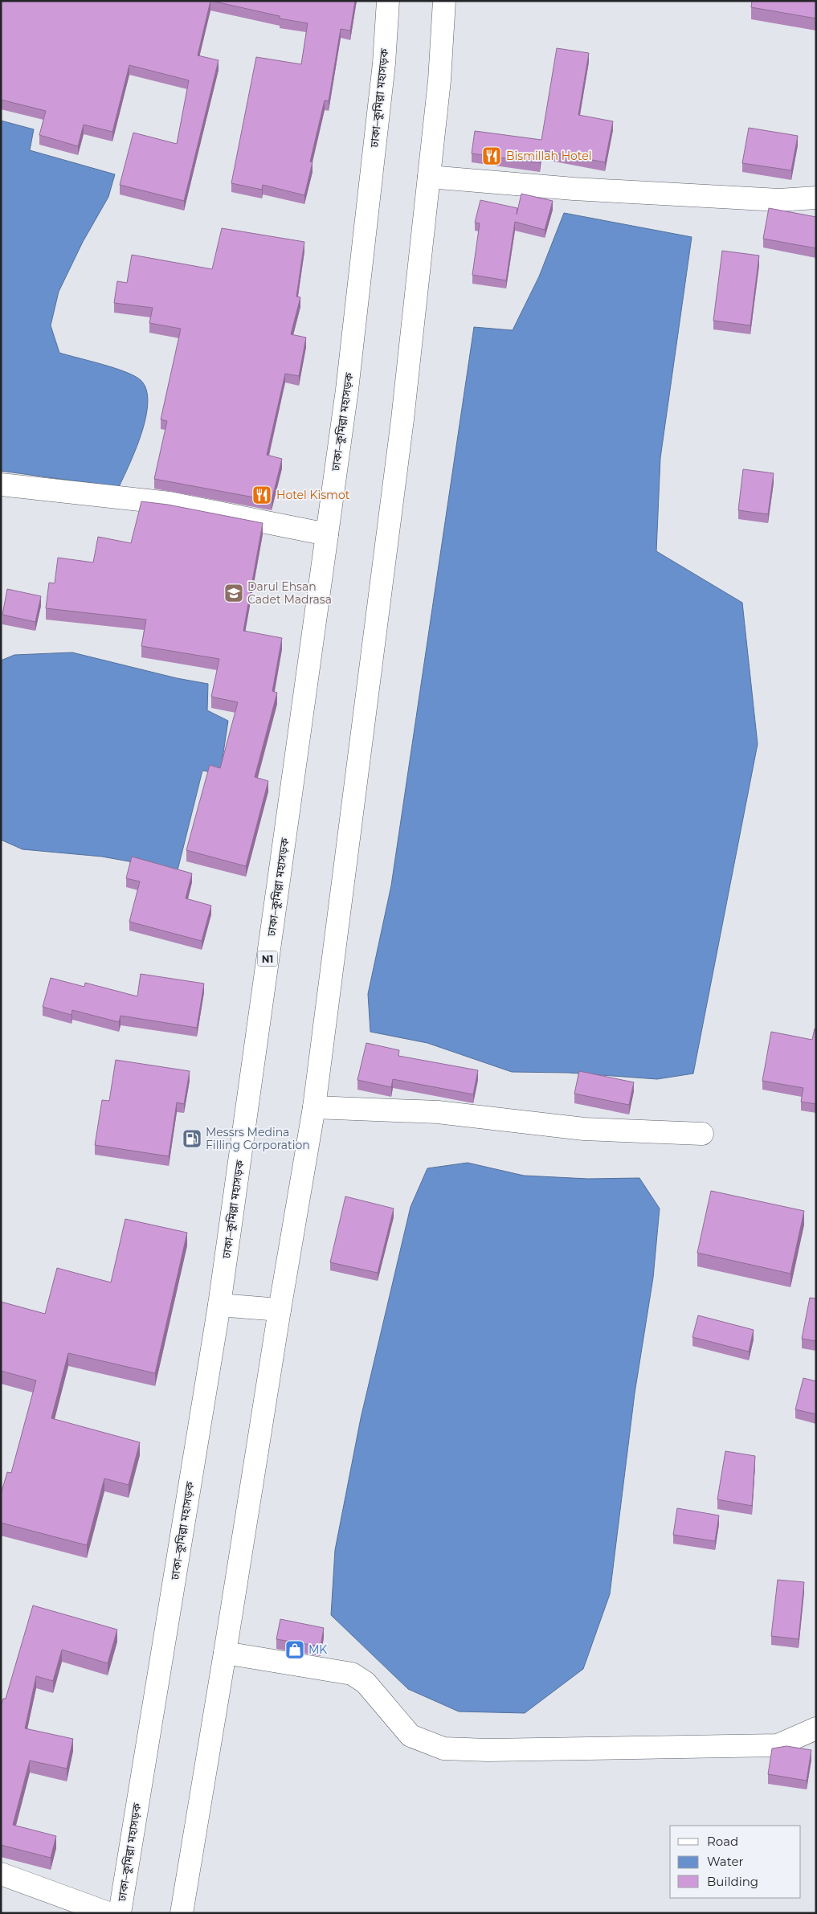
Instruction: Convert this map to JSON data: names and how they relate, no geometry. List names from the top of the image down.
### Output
{
  "streets": {
    "main road": ["ঢাকা–কুমিল্লা মহাসড়ক", "N1"]
  },
  "places": {
    "restaurant": ["Bismillah Hotel", "Hotel Kismot"],
    "school or university": ["Darul Ehsan Cadet Madrasa"],
    "fuel station": ["Messrs Medina Filling Corporation"],
    "shop": ["MK"]
  },
  "legend": ["Road", "Water", "Building"]
}
